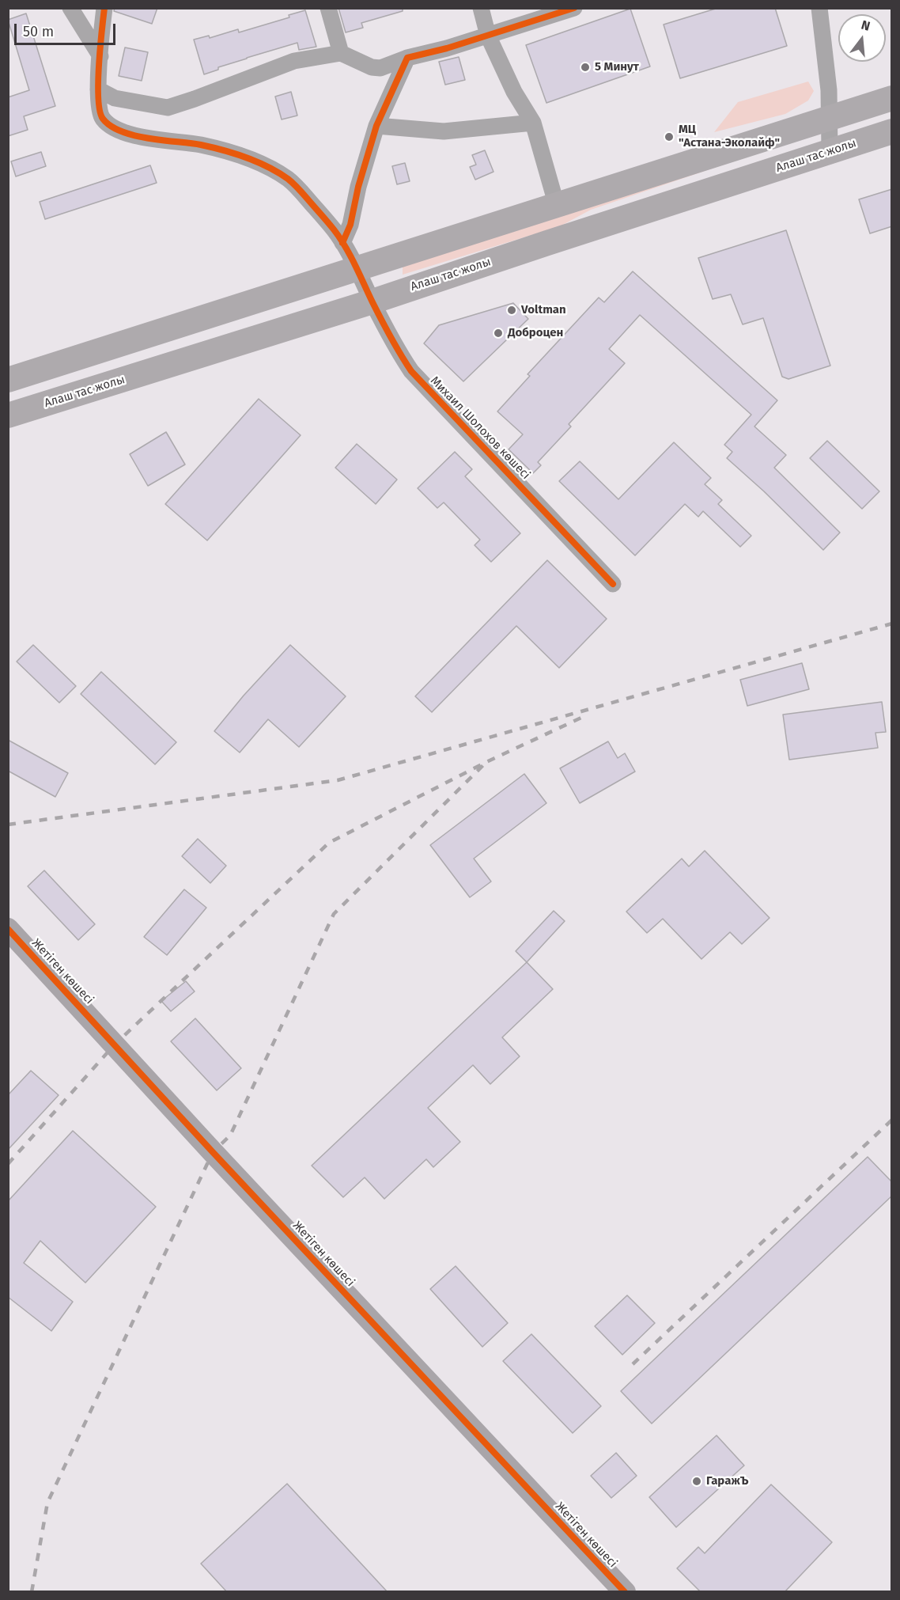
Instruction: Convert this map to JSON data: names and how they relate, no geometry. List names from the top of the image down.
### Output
{
  "streets": {
    "main road": ["Алаш тас жолы"],
    "street": ["Михаил Шолохов көшесі", "Жетіген көшесі"]
  },
  "crossings": [
    ["Алаш тас жолы", "Михаил Шолохов көшесі"]
  ],
  "places": [
    "5 Минут",
    "МЦ \"Астана-Эколайф\"",
    "Voltman",
    "Доброцен",
    "ГаражЪ"
  ],
  "scale_bar": "50 m",
  "north": "top"
}
